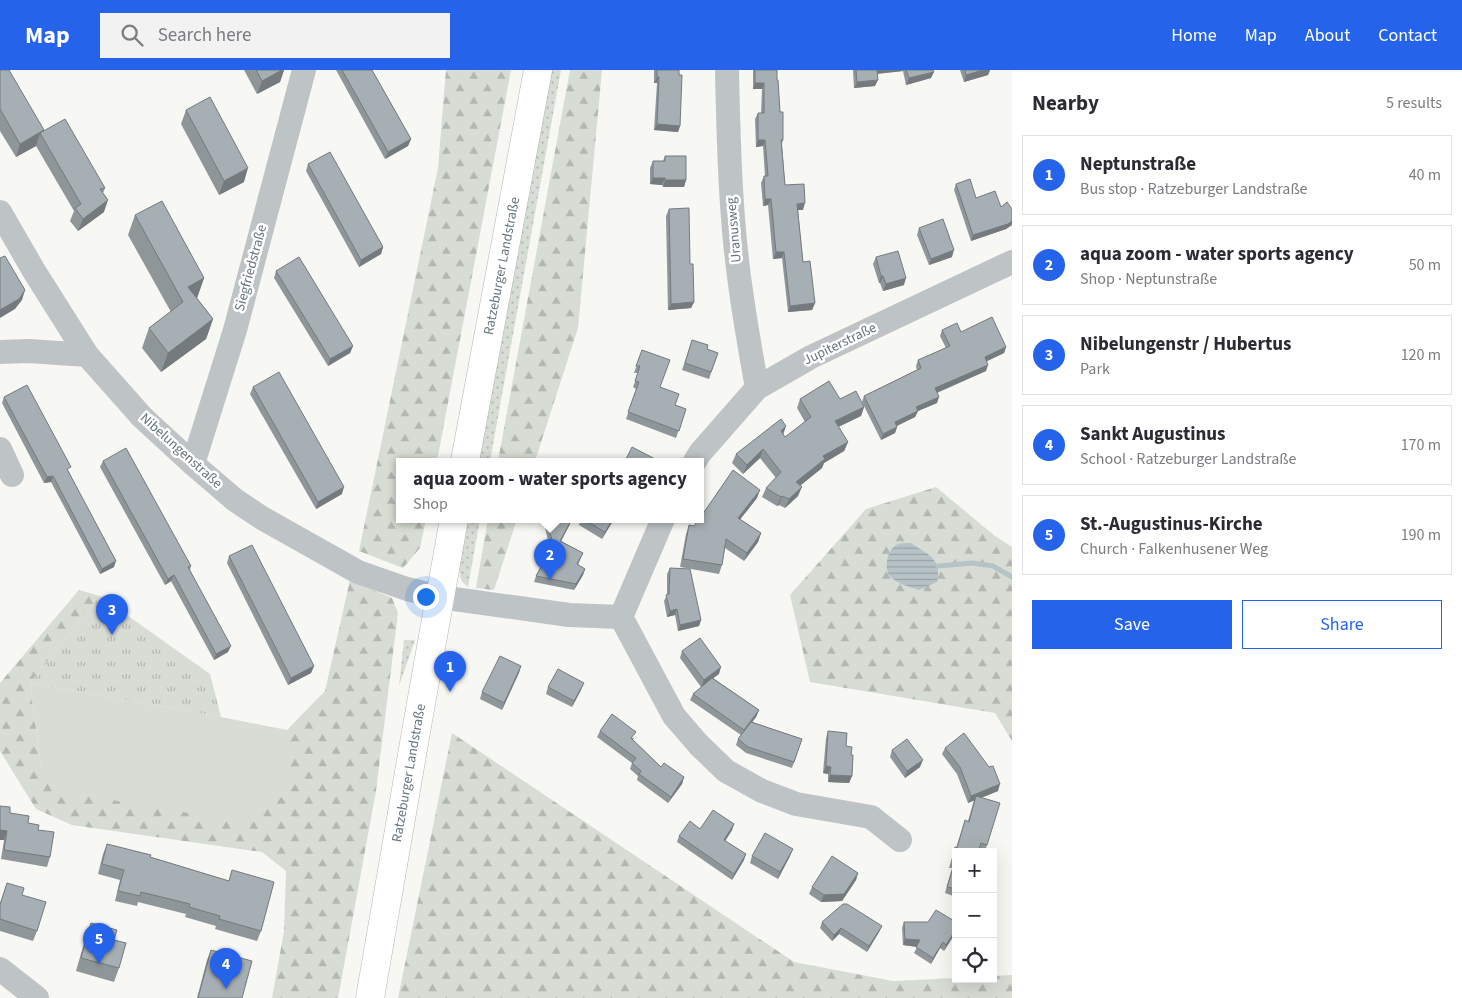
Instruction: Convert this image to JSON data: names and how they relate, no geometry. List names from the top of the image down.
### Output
{
  "streets": {
    "main road": ["Ratzeburger Landstraße"],
    "street": [
      "Uranusweg",
      "Siegfriedstraße",
      "Jupiterstraße",
      "Nibelungenstraße"
    ]
  },
  "crossings": [
    ["Uranusweg", "Jupiterstraße"],
    ["Ratzeburger Landstraße", "Nibelungenstraße"],
    ["Siegfriedstraße", "Nibelungenstraße"]
  ],
  "page": {
    "header": "Map",
    "search": "Search here",
    "nav": [
      "Home",
      "Map",
      "About",
      "Contact"
    ],
    "heading": ["Nearby", "5 results"],
    "list": [
      {
        "mark": "1",
        "name": "Neptunstraße",
        "note": "Bus stop · Ratzeburger Landstraße",
        "value": "40 m"
      },
      {
        "mark": "2",
        "name": "aqua zoom - water sports agency",
        "note": "Shop · Neptunstraße",
        "value": "50 m"
      },
      {
        "mark": "3",
        "name": "Nibelungenstr / Hubertus",
        "note": "Park",
        "value": "120 m"
      },
      {
        "mark": "4",
        "name": "Sankt Augustinus",
        "note": "School · Ratzeburger Landstraße",
        "value": "170 m"
      },
      {
        "mark": "5",
        "name": "St.-Augustinus-Kirche",
        "note": "Church · Falkenhusener Weg",
        "value": "190 m"
      }
    ],
    "popup": ["aqua zoom - water sports agency", "Shop"],
    "pins": [
      "2",
      "3",
      "1",
      "5",
      "4"
    ],
    "buttons": ["Save", "Share"],
    "map_buttons": ["+", "−"]
  }
}
